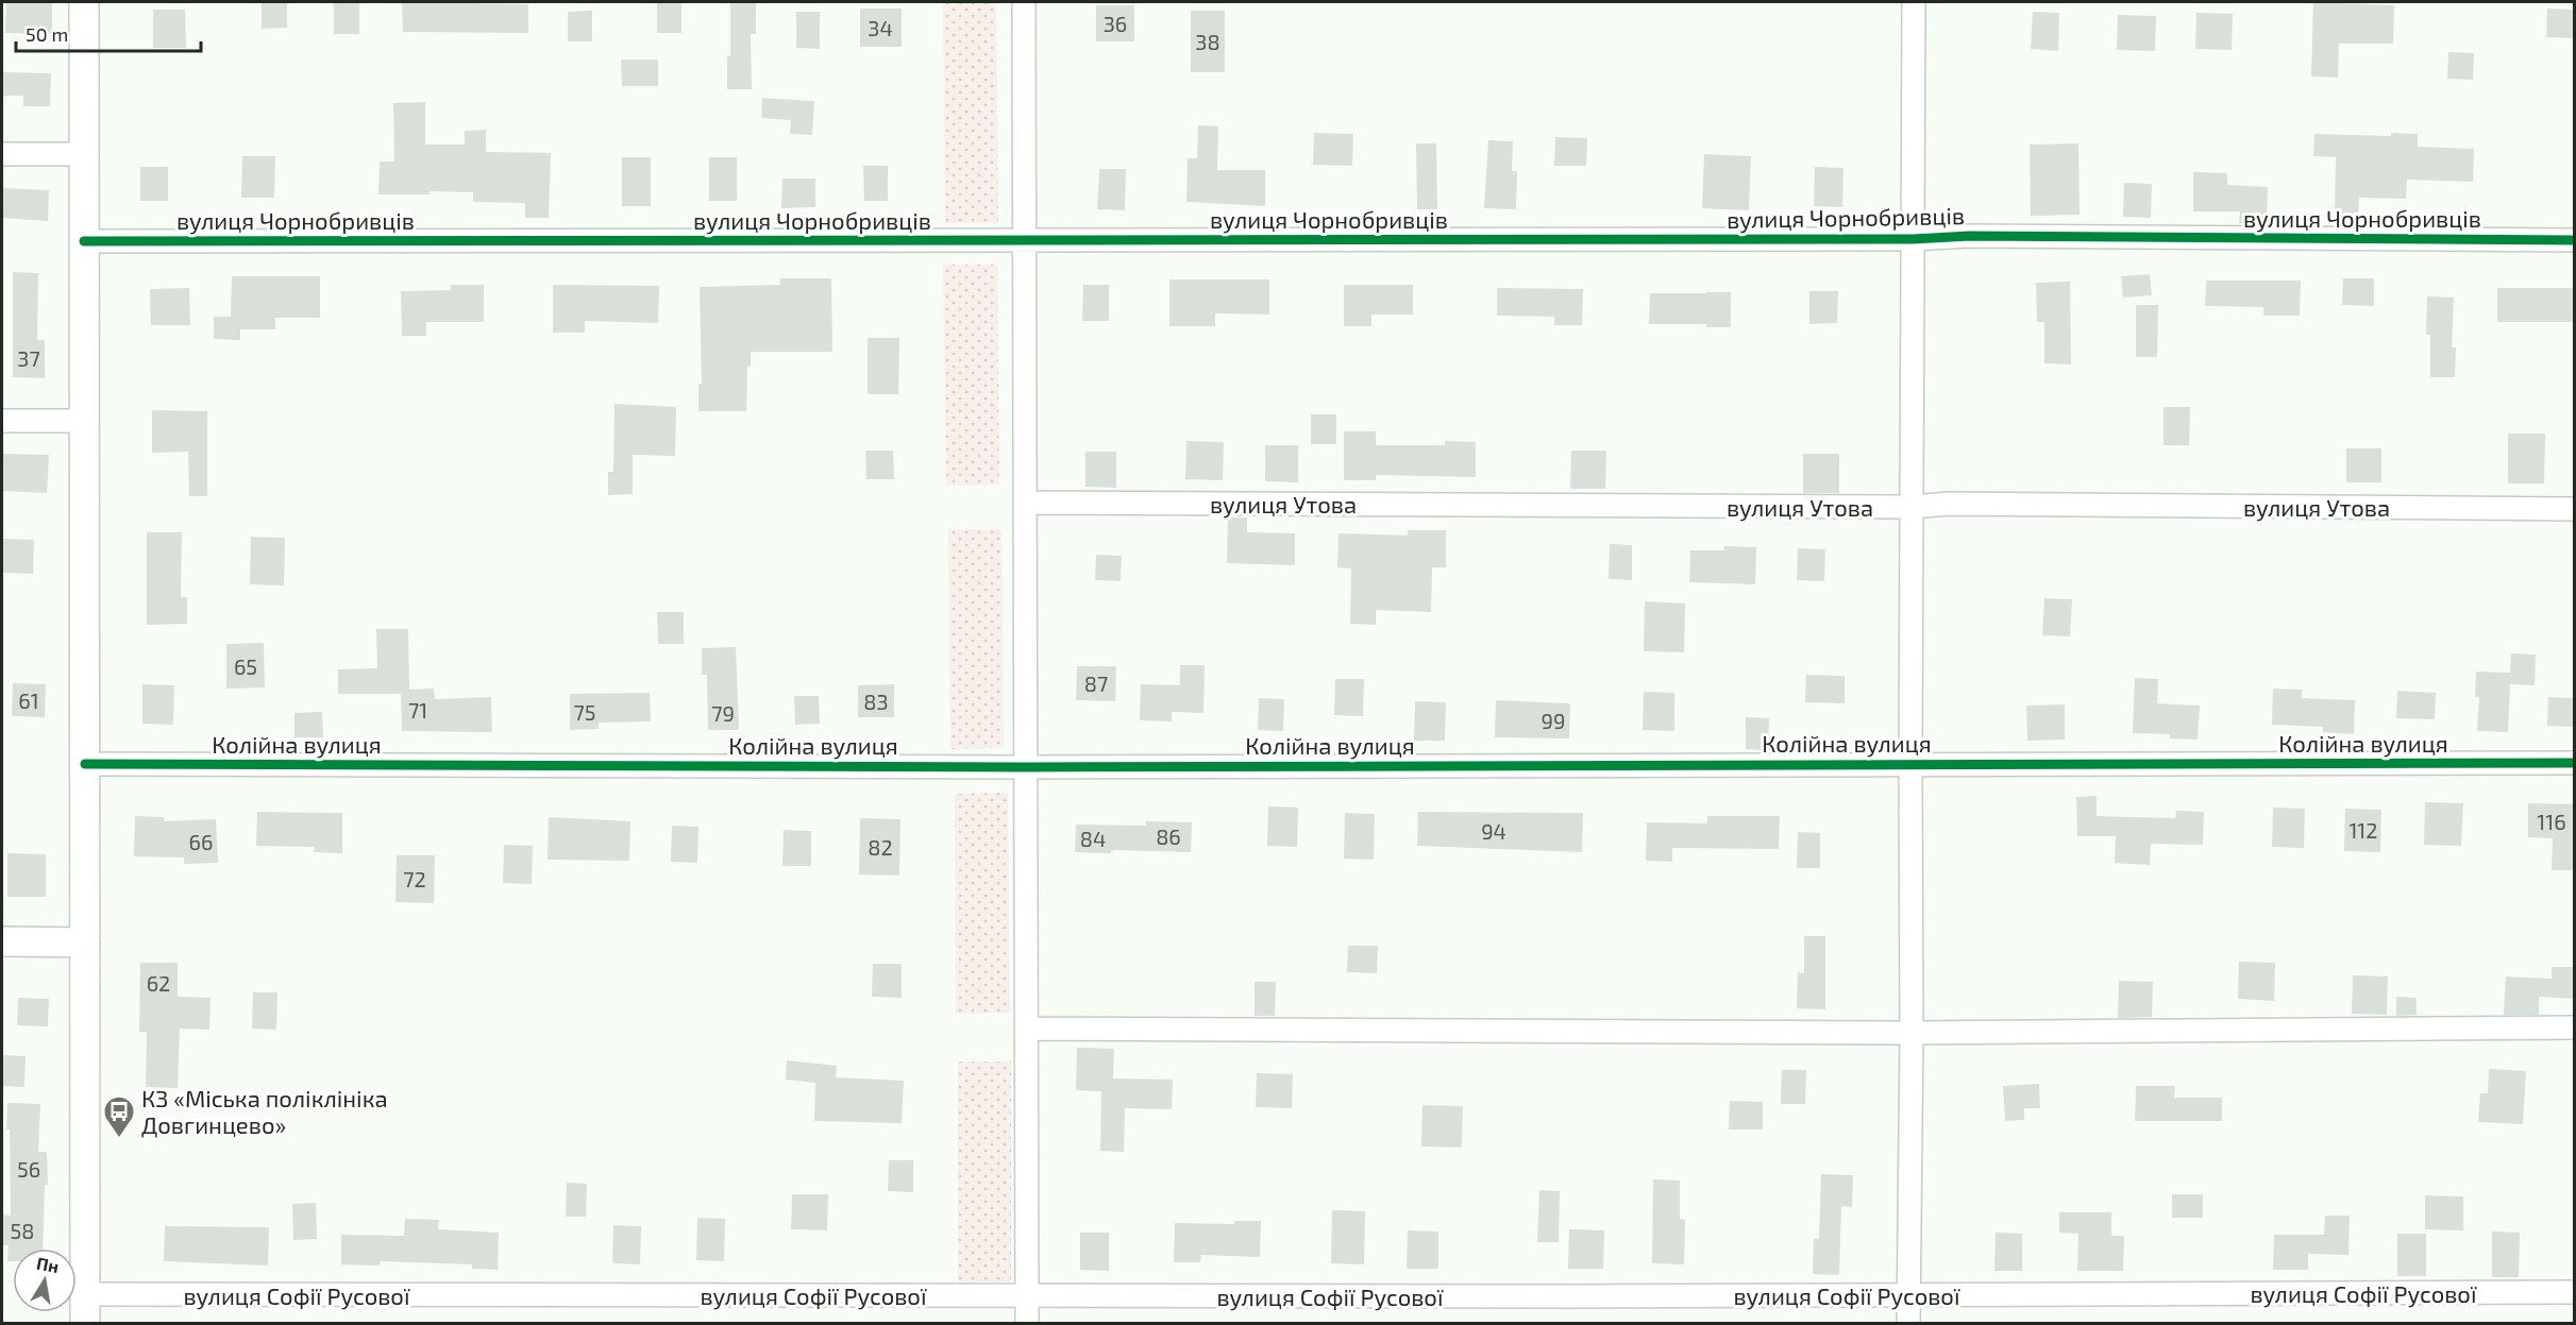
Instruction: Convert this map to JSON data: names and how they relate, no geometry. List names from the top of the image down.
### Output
{
  "streets": {
    "street": [
      "вулиця Чорнобривців",
      "вулиця Утова",
      "Колійна вулиця",
      "вулиця Софії Русової"
    ]
  },
  "places": {
    "bus stop": ["КЗ «Міська поліклініка Довгинцево»"]
  },
  "house_numbers": [
    "36",
    "34",
    "38",
    "37",
    "65",
    "87",
    "61",
    "83",
    "71",
    "75",
    "79",
    "99",
    "116",
    "112",
    "94",
    "86",
    "84",
    "66",
    "82",
    "72",
    "62",
    "56",
    "58"
  ],
  "scale_bar": "50 m",
  "north": "top"
}
